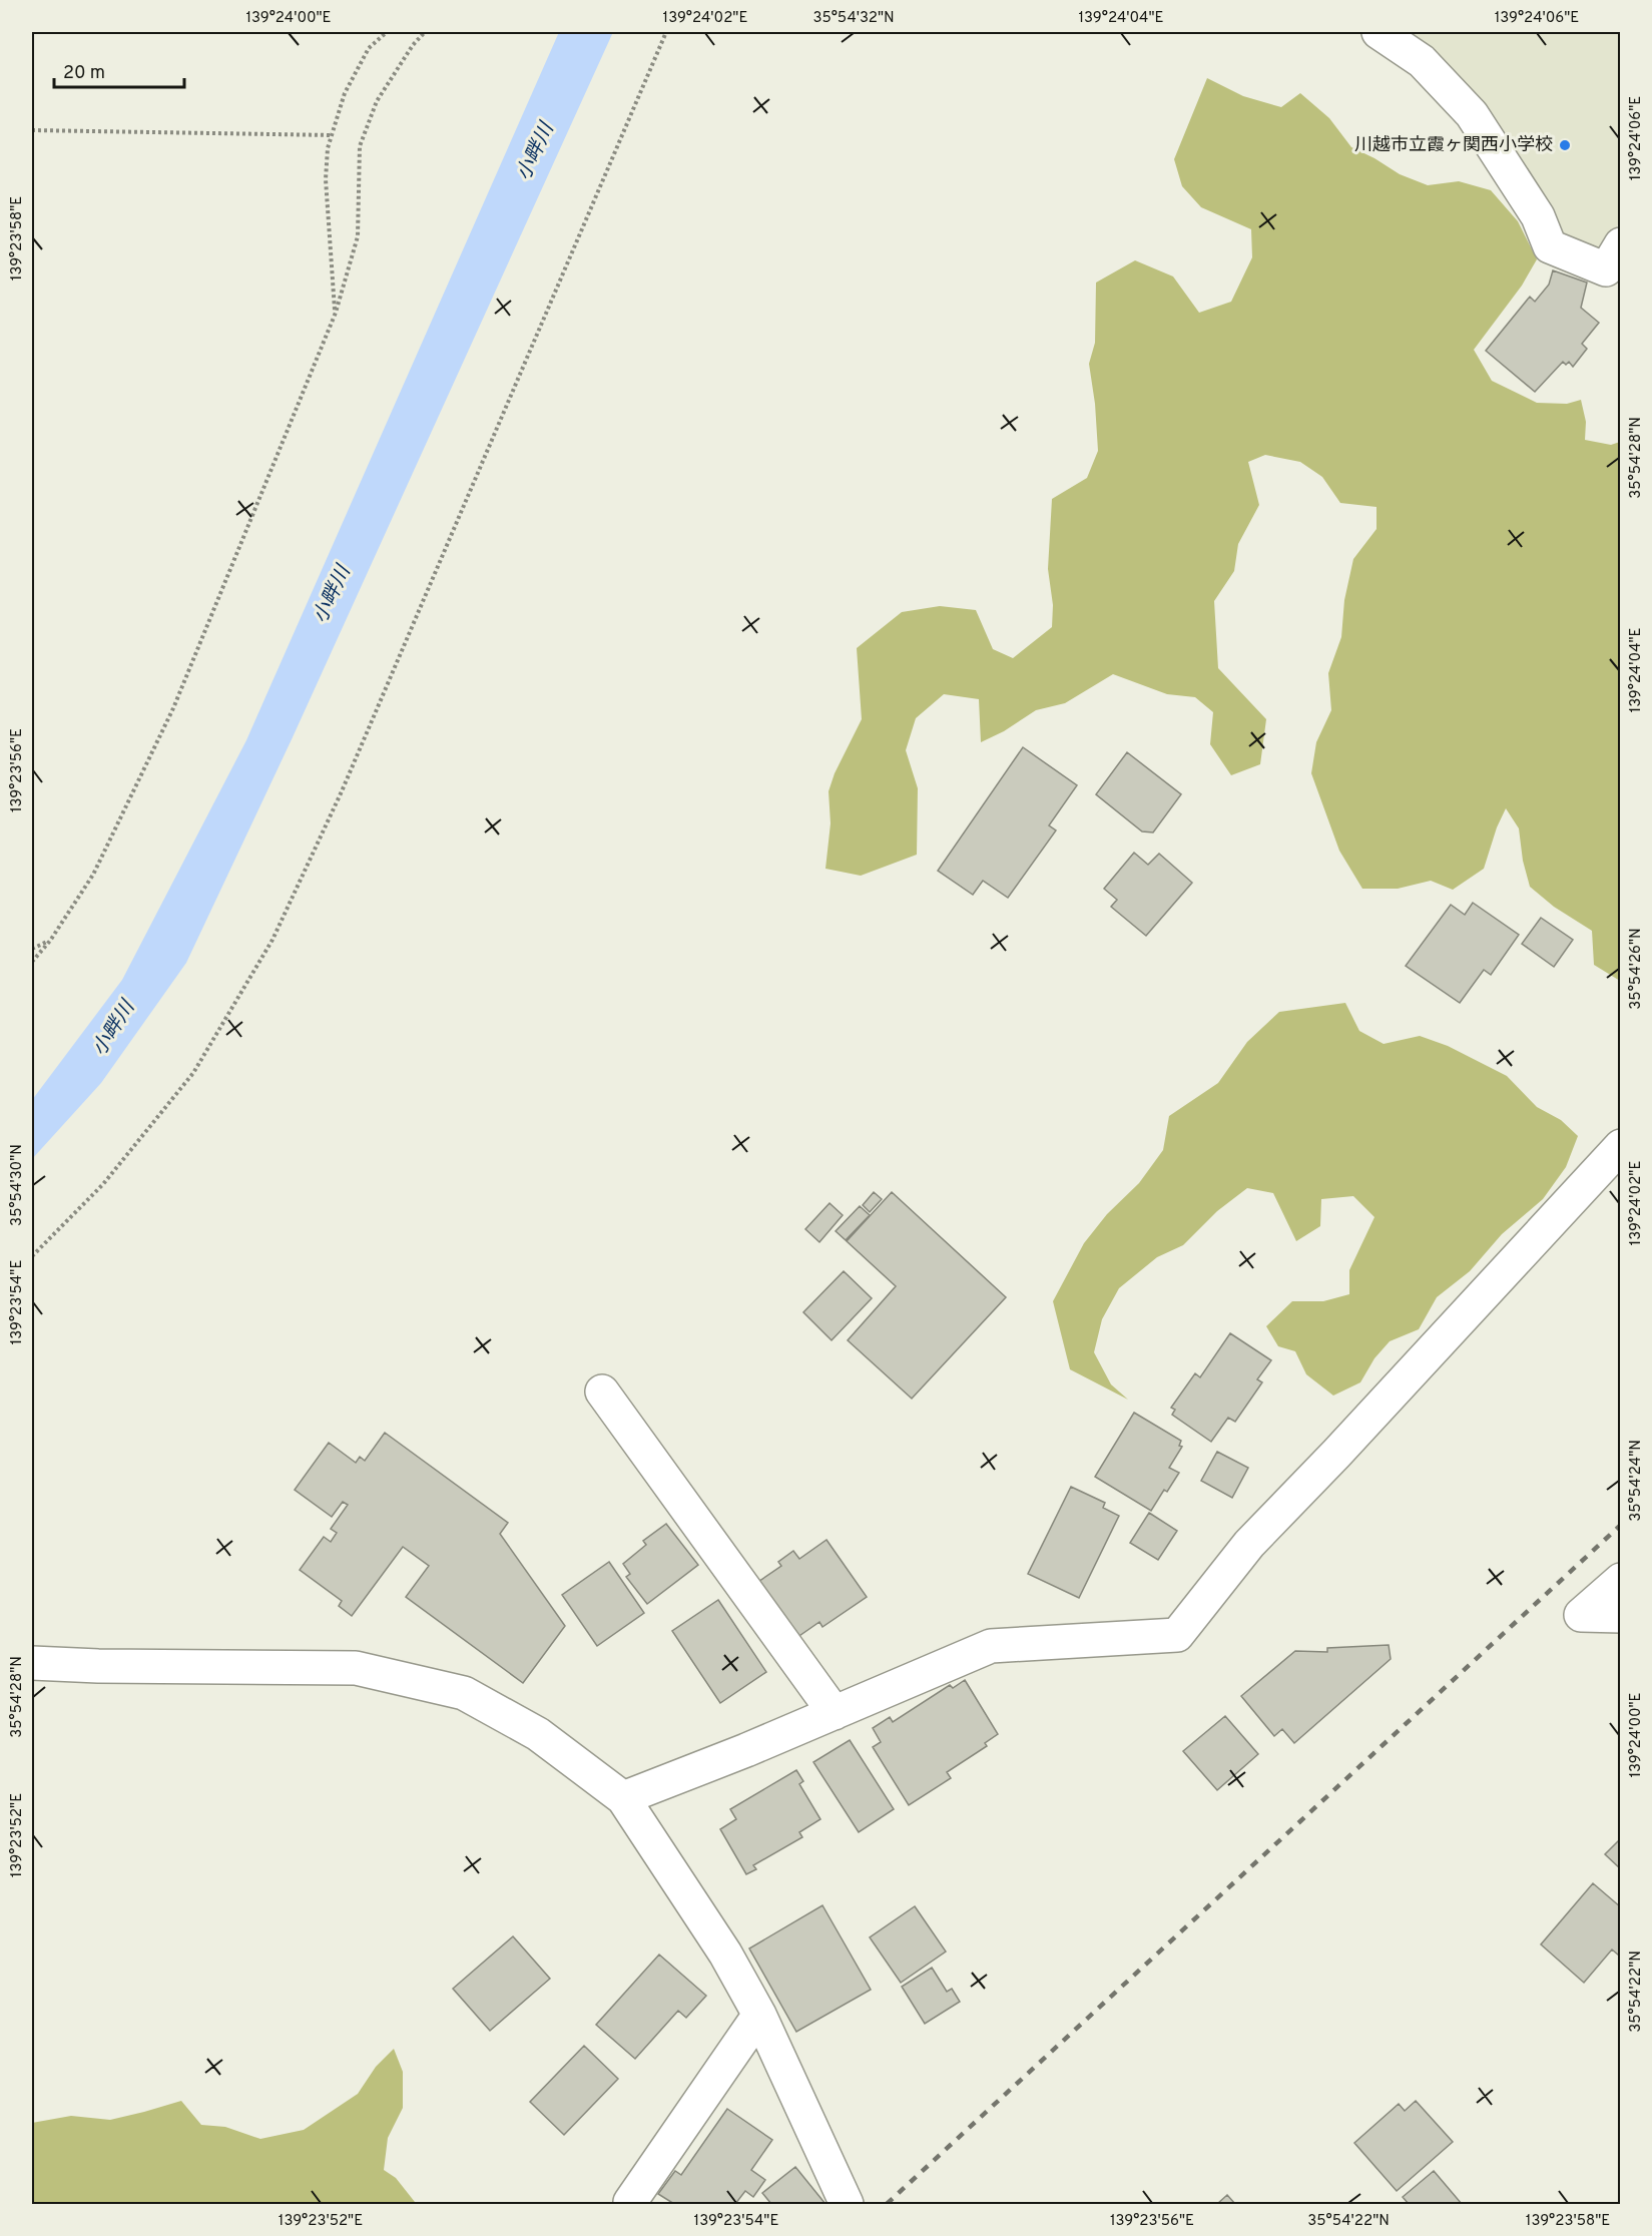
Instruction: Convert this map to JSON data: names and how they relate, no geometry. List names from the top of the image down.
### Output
{
  "water": ["小畔川"],
  "places": ["川越市立霞ヶ関西小学校"],
  "scale_bar": "20 m",
  "coordinates": [
    "139°24'00\"E",
    "139°24'02\"E",
    "35°54'32\"N",
    "139°24'04\"E",
    "139°24'06\"E",
    "139°23'58\"E",
    "35°54'28\"N",
    "139°23'56\"E",
    "35°54'26\"N",
    "35°54'30\"N",
    "139°23'54\"E",
    "35°54'24\"N",
    "139°23'52\"E",
    "35°54'22\"N"
  ]
}
